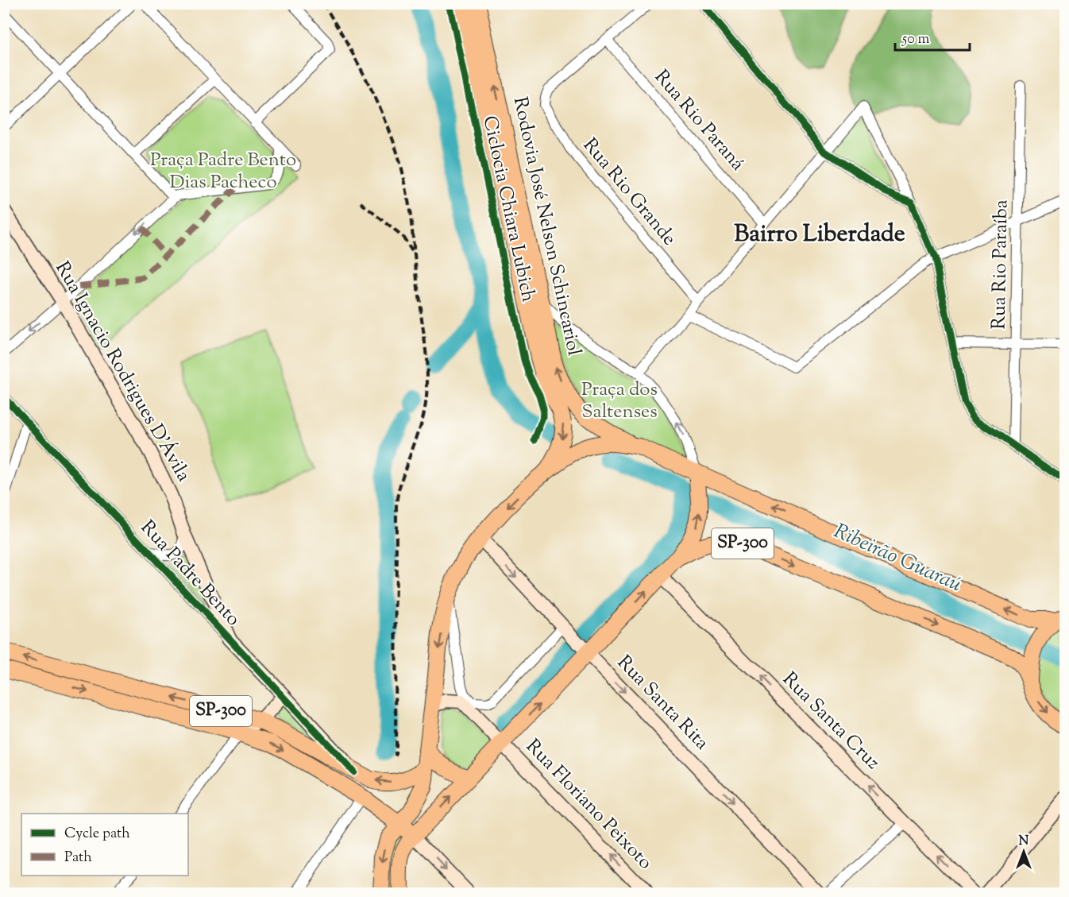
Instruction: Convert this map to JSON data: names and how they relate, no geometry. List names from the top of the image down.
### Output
{
  "streets": {
    "main road": ["Rodovia José Nelson Schincariol", "SP-300"],
    "street": [
      "Rua Rio Paraná",
      "Rua Rio Grande",
      "Rua Rio Paraíba",
      "Rua Ignacio Rodrigues D'Ávila",
      "Rua Padre Bento",
      "Rua Santa Rita",
      "Rua Santa Cruz",
      "Rua Floriano Peixoto"
    ],
    "cycle path": ["Ciclocia Chiara Lubich"]
  },
  "crossings": [
    ["Rua Rio Paraná", "Rua Rio Grande"],
    ["Rodovia José Nelson Schincariol", "SP-300"],
    ["Rua Ignacio Rodrigues D'Ávila", "Rua Padre Bento"],
    ["SP-300", "Rua Padre Bento"],
    ["SP-300", "Rua Santa Rita"],
    ["SP-300", "Rua Santa Cruz"],
    ["SP-300", "Rua Floriano Peixoto"]
  ],
  "one_way": ["Rua Santa Rita", "Rua Santa Cruz", "Rua Floriano Peixoto"],
  "districts": ["Bairro Liberdade"],
  "water": ["Ribeirão Guaraú"],
  "parks": ["Praça Padre Bento Dias Pacheco", "Praça dos Saltenses"],
  "legend": ["Cycle path", "Path"],
  "scale_bar": "50 m",
  "north": "top"
}
